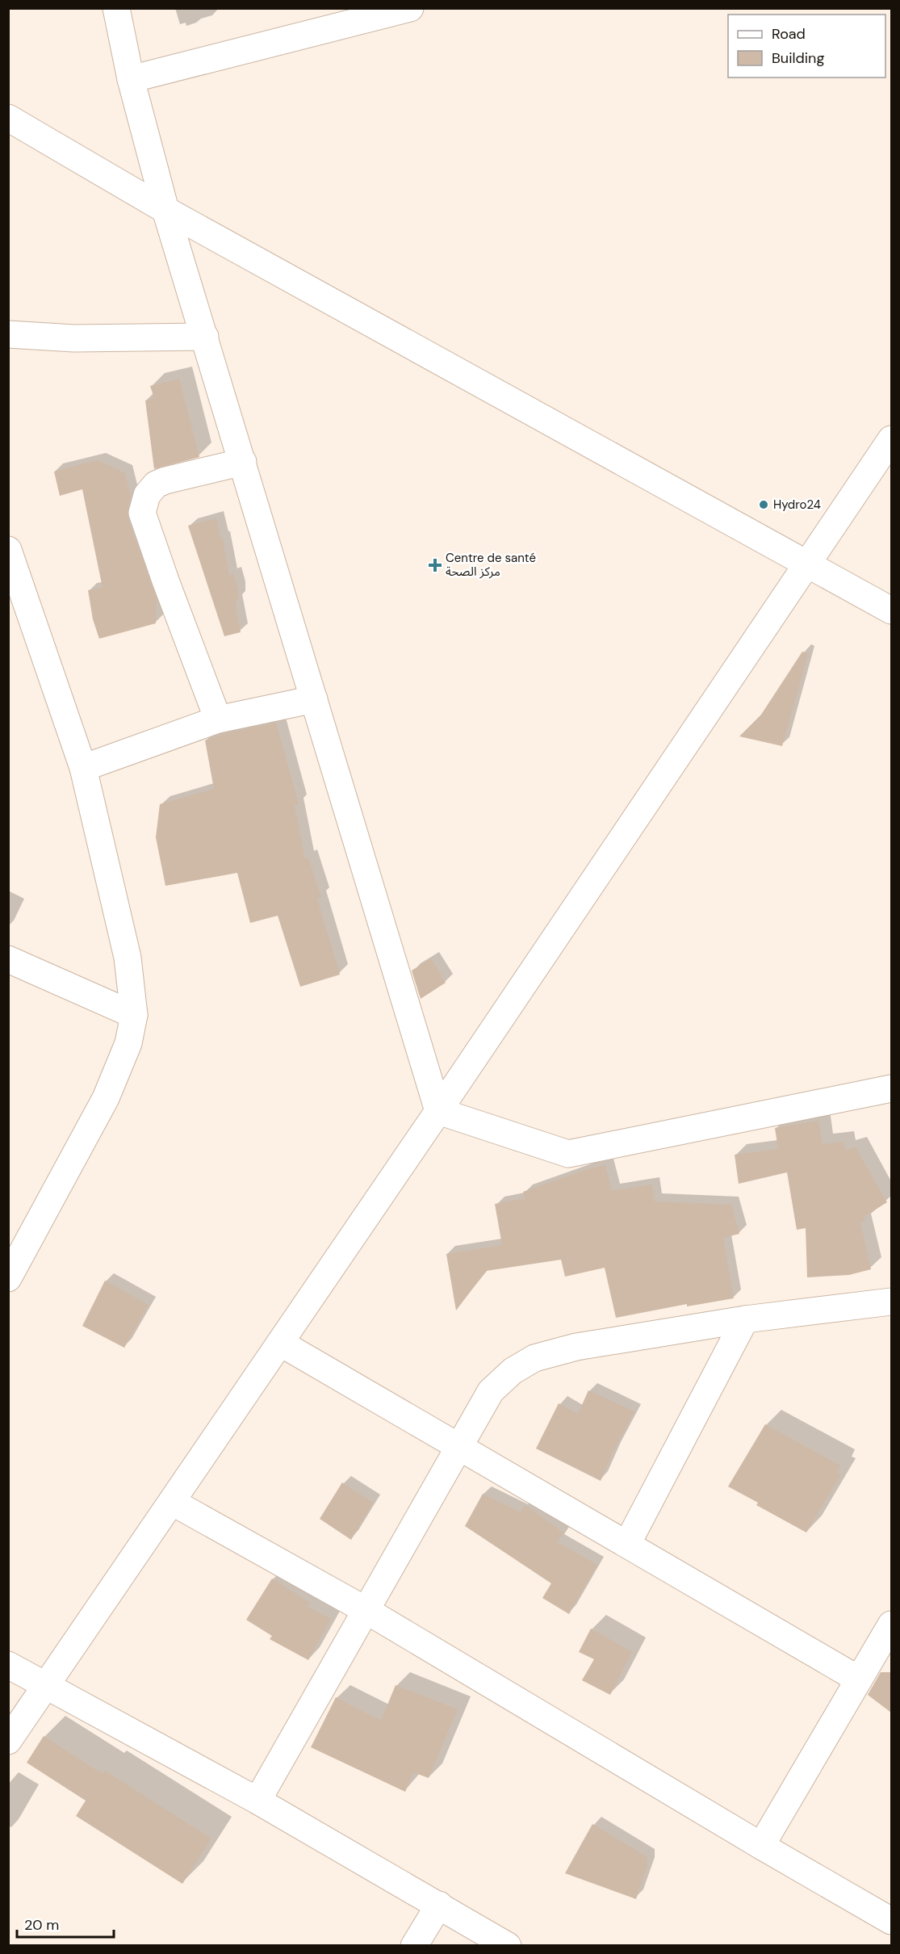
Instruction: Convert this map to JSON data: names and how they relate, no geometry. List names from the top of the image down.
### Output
{
  "places": {
    "other": ["Hydro24"],
    "health": ["Centre de santé مركز الصحة"]
  },
  "legend": ["Road", "Building"],
  "scale_bar": "20 m"
}
